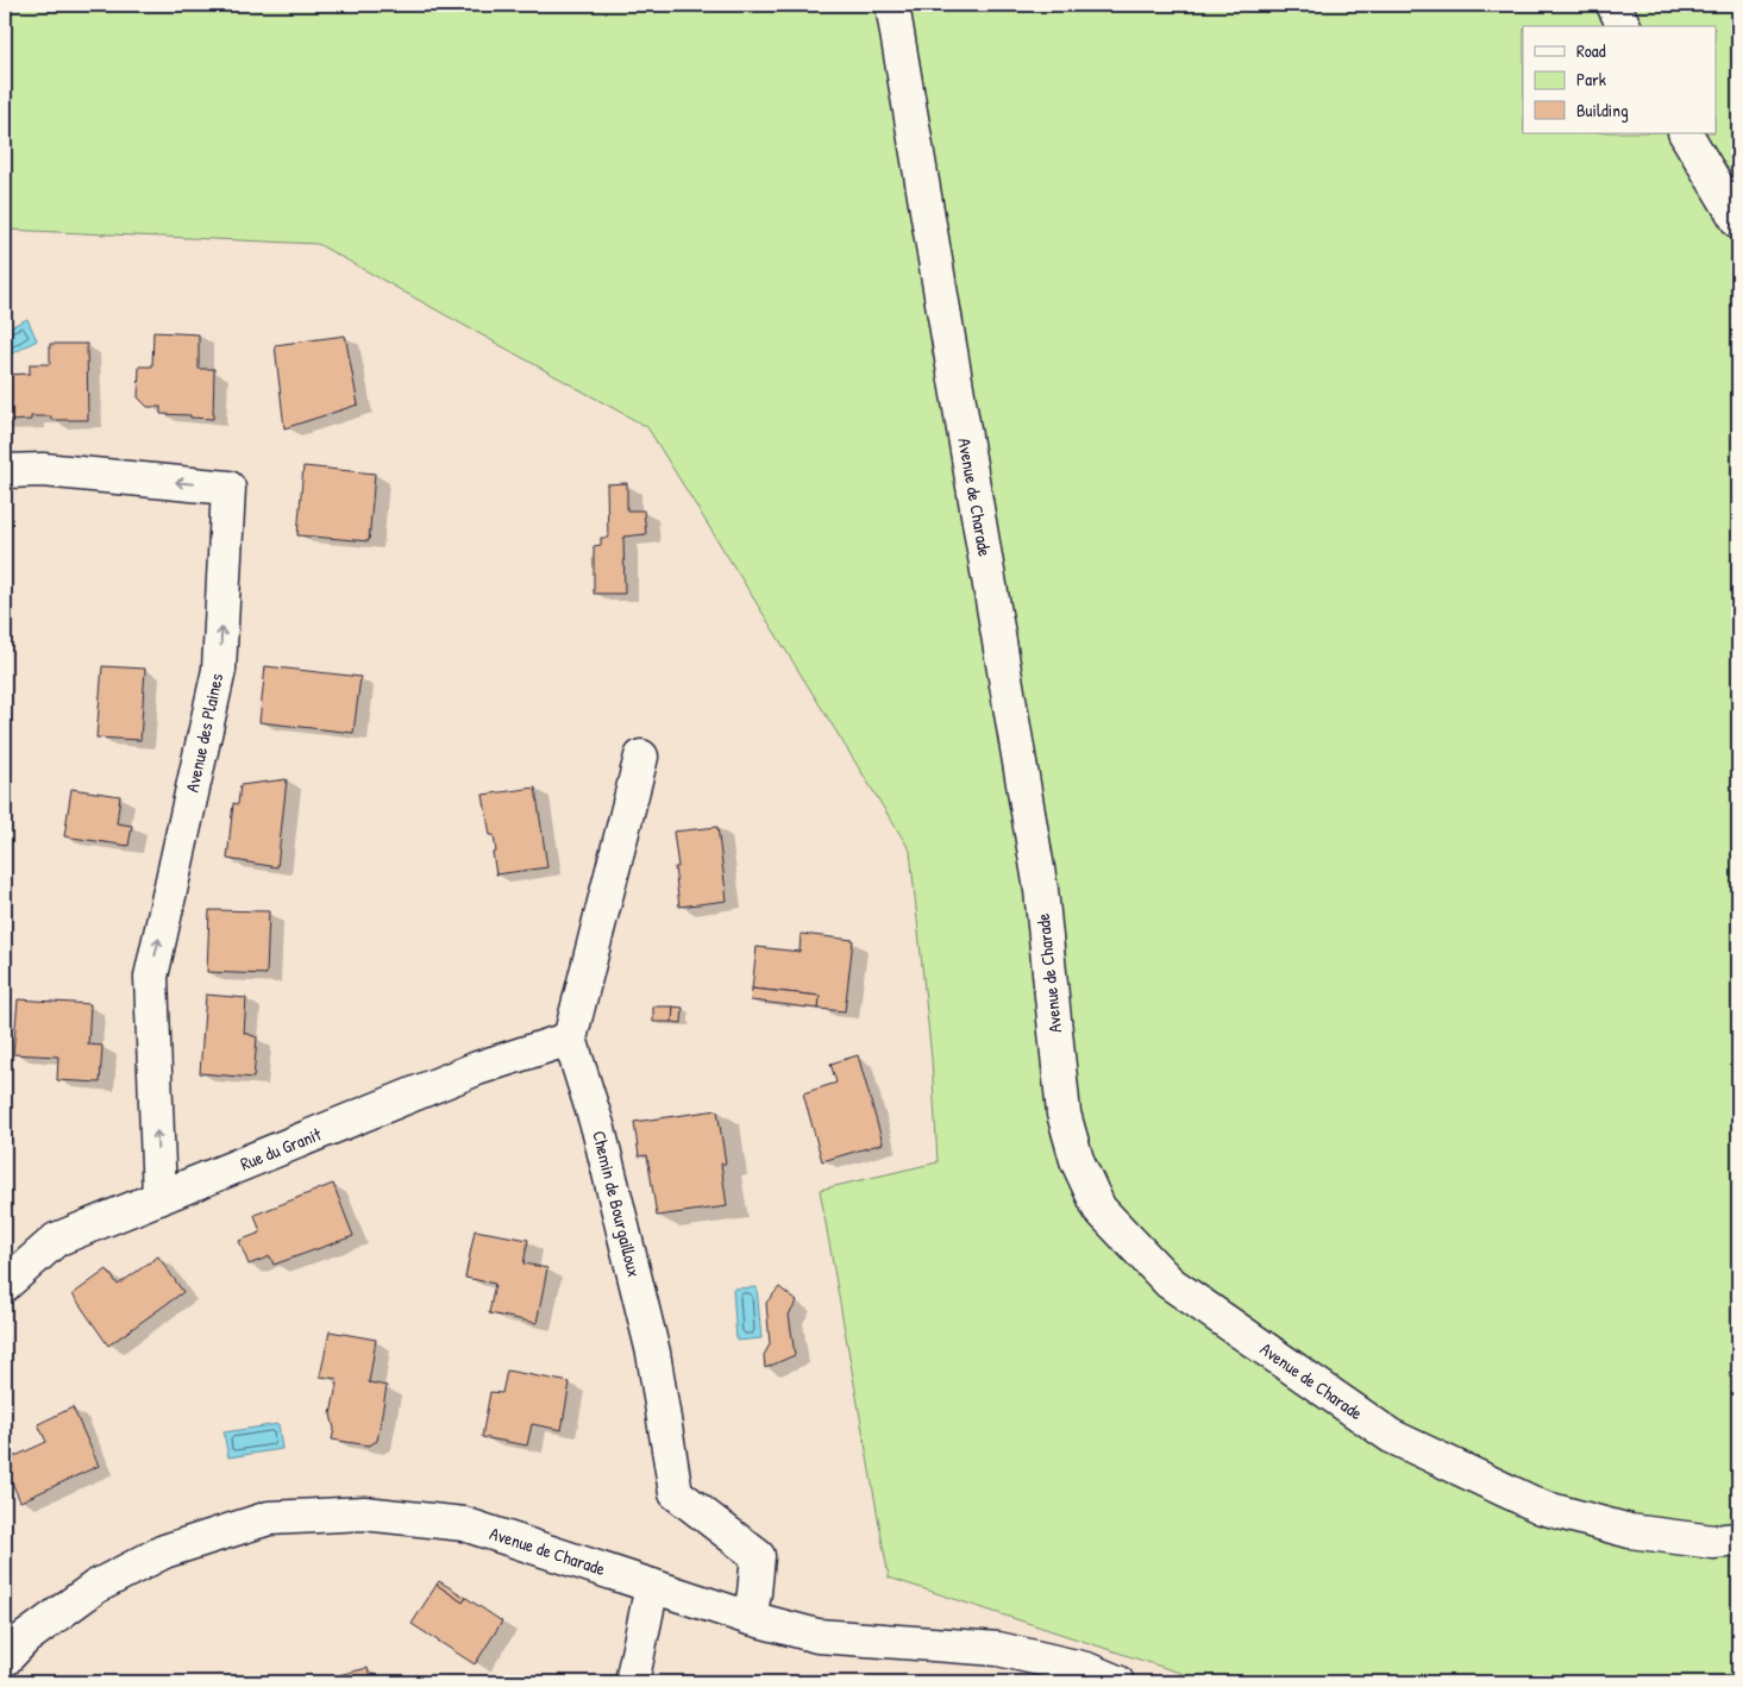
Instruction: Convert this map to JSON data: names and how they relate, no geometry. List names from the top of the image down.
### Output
{
  "streets": {
    "street": [
      "Avenue de Charade",
      "Avenue des Plaines",
      "Rue du Granit",
      "Chemin de Bourgailloux"
    ]
  },
  "crossings": [
    ["Avenue de Charade", "Chemin de Bourgailloux"],
    ["Avenue des Plaines", "Rue du Granit"],
    ["Rue du Granit", "Chemin de Bourgailloux"]
  ],
  "legend": ["Road", "Park", "Building"]
}
